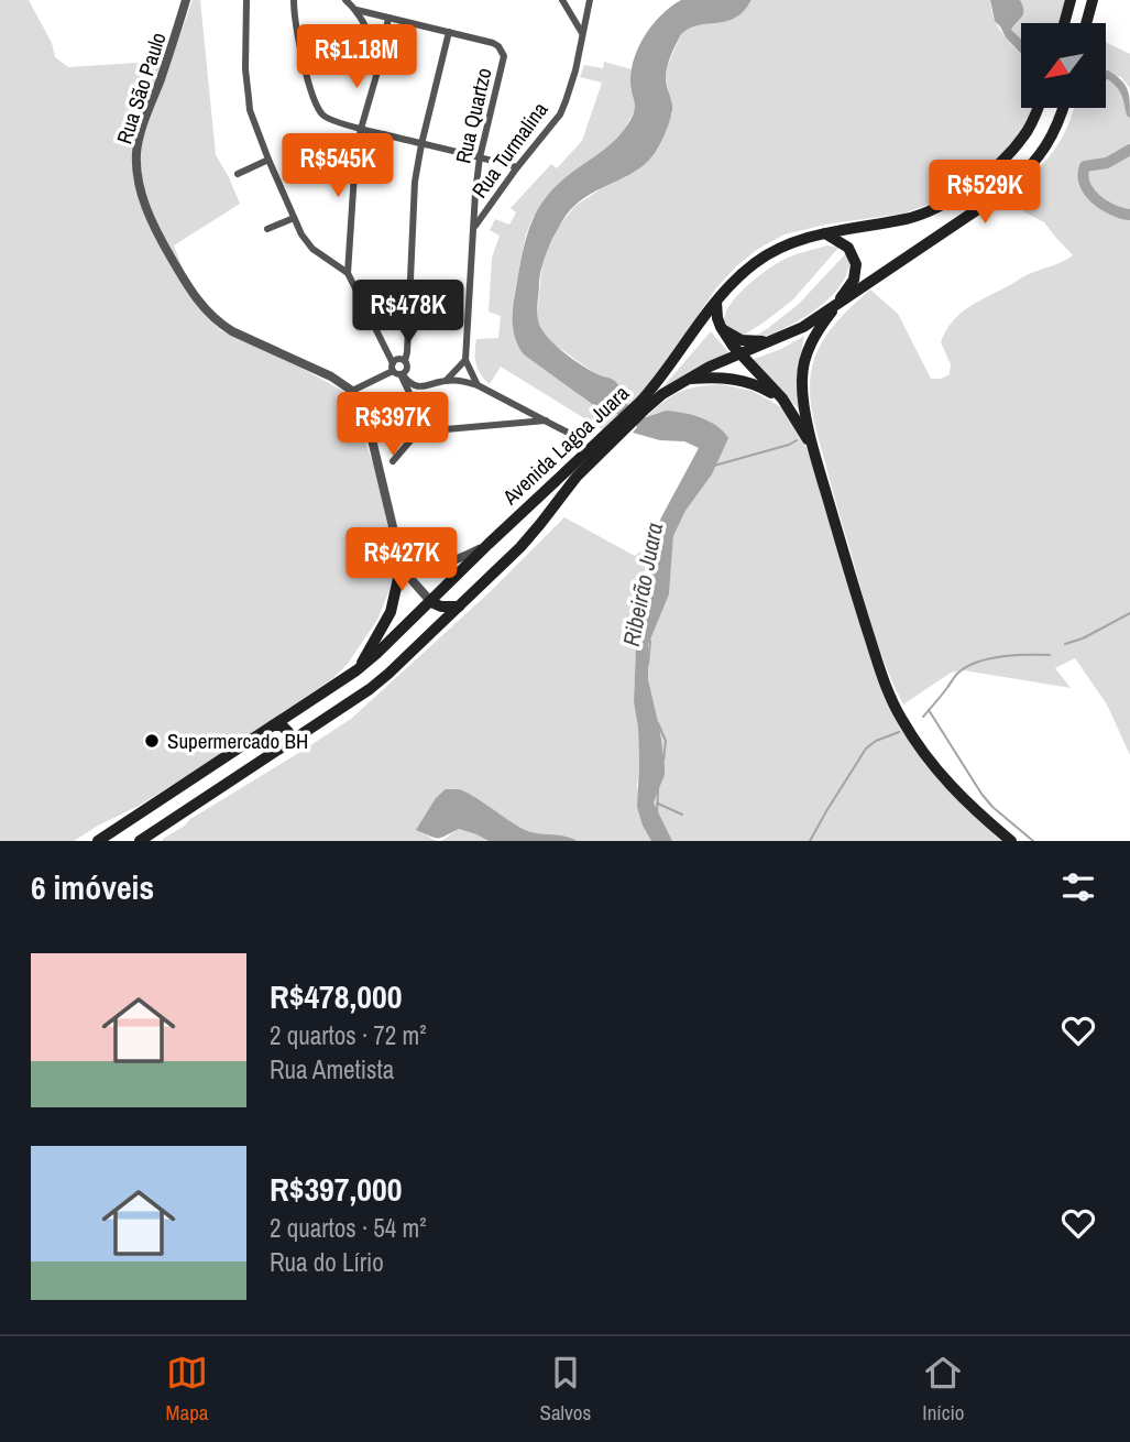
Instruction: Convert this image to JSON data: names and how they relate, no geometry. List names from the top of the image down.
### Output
{
  "streets": {
    "main road": ["Avenida Lagoa Juara"],
    "street": ["Rua São Paulo", "Rua Quartzo", "Rua Turmalina"]
  },
  "crossings": [
    ["Rua Quartzo", "Rua Turmalina"]
  ],
  "water": ["Ribeirão Juara"],
  "places": ["Supermercado BH"],
  "north": "bottom left",
  "page": {
    "price": [
      "R$1.18M",
      "R$545K",
      "R$529K",
      "R$478K",
      "R$397K",
      "R$427K"
    ],
    "heading": "6 imóveis",
    "list": [
      {
        "name": "R$478,000",
        "note": "2 quartos · 72 m² · Rua Ametista"
      },
      {
        "name": "R$397,000",
        "note": "2 quartos · 54 m² · Rua do Lírio"
      }
    ],
    "tabs": ["Mapa", "Salvos", "Início"]
  }
}
